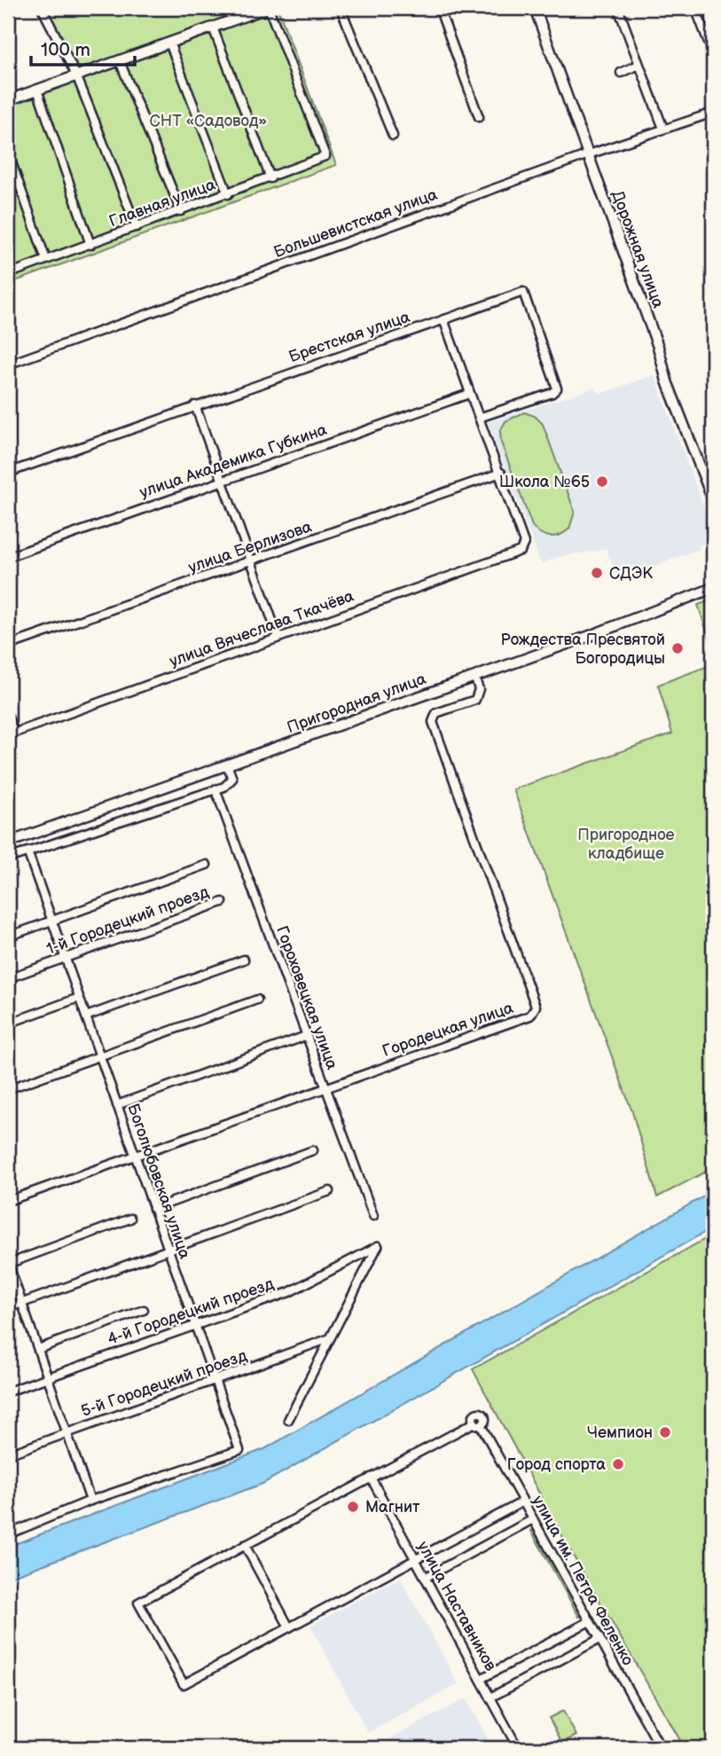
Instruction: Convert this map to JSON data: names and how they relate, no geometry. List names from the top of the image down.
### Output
{
  "streets": {
    "street": [
      "Главная улица",
      "Большевистская улица",
      "Дорожная улица",
      "Брестская улица",
      "улица Академика Губкина",
      "улица Берлизова",
      "улица Вячеслава Ткачёва",
      "Пригородная улица",
      "1-й Городецкий проезд",
      "Гороховецкая улица",
      "Городецкая улица",
      "Боголюбовская улица",
      "4-й Городецкий проезд",
      "5-й Городецкий проезд",
      "улица им. Петра Феленко",
      "улица Наставников"
    ]
  },
  "crossings": [
    ["Большевистская улица", "Дорожная улица"],
    ["улица Берлизова", "улица Вячеслава Ткачёва"],
    ["Пригородная улица", "Городецкая улица"],
    ["1-й Городецкий проезд", "Боголюбовская улица"],
    ["Гороховецкая улица", "Городецкая улица"],
    ["Городецкая улица", "Боголюбовская улица"],
    ["Боголюбовская улица", "4-й Городецкий проезд"],
    ["Боголюбовская улица", "5-й Городецкий проезд"],
    ["4-й Городецкий проезд", "5-й Городецкий проезд"],
    ["улица им. Петра Феленко", "улица Наставников"]
  ],
  "parks": ["СНТ «Садовод»", "Пригородное кладбище"],
  "places": [
    "Школа №65",
    "СДЭК",
    "Рождества Пресвятой Богородицы",
    "Чемпион",
    "Город спорта",
    "Магнит"
  ],
  "scale_bar": "100 m"
}
